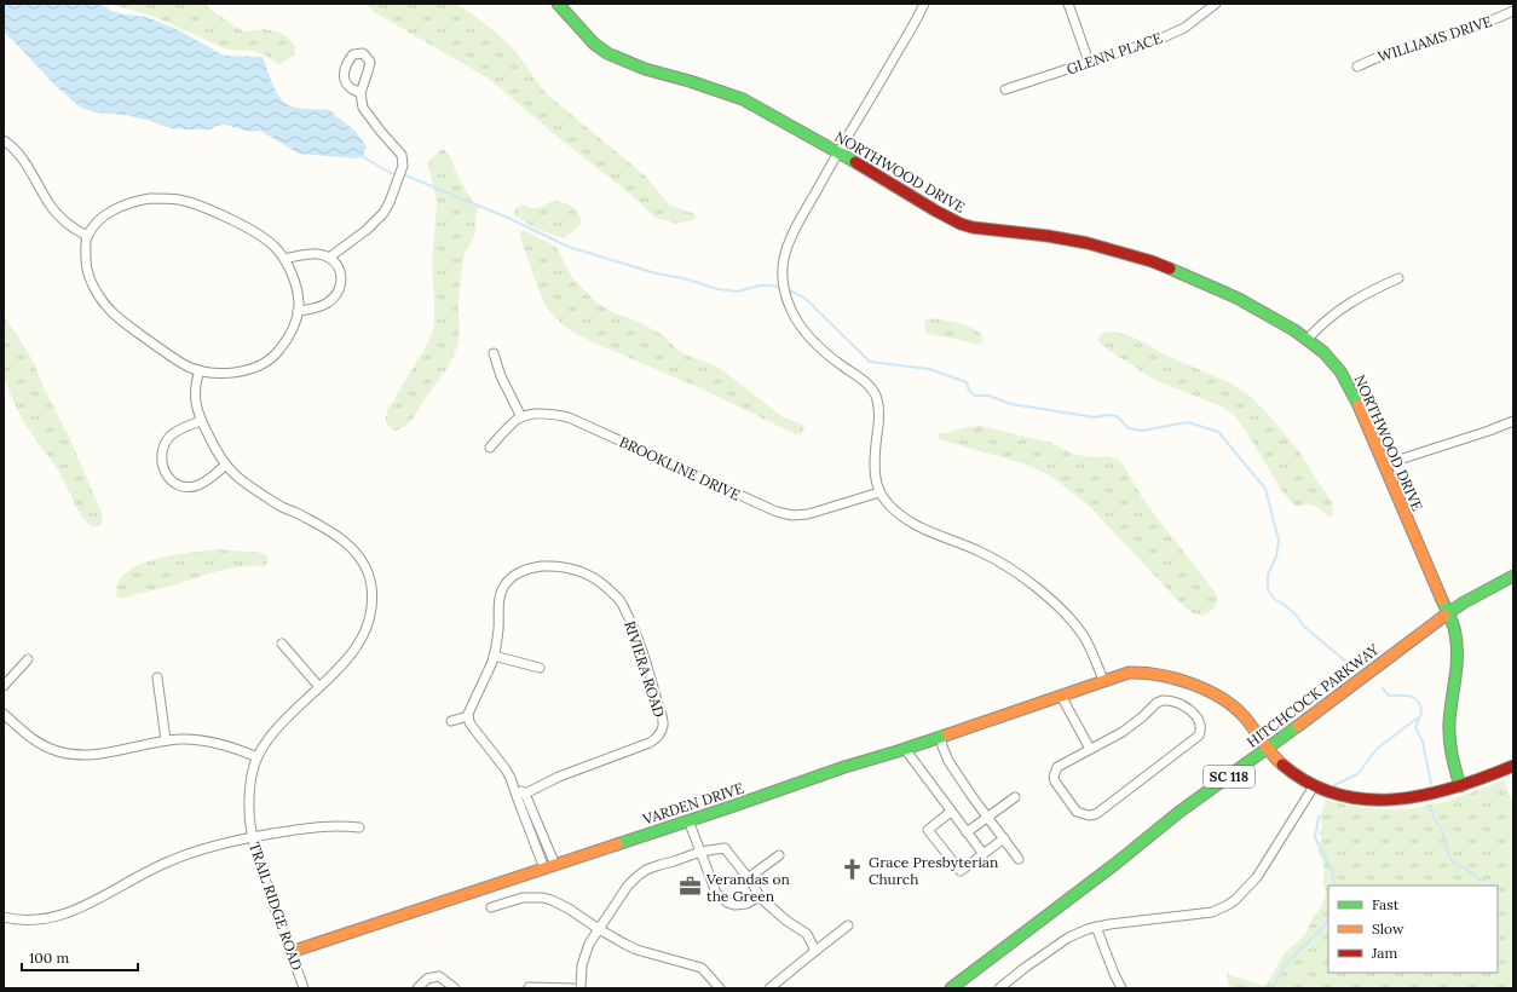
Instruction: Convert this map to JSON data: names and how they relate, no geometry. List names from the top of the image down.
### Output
{
  "streets": {
    "street": [
      "WILLIAMS DRIVE",
      "GLENN PLACE",
      "NORTHWOOD DRIVE",
      "BROOKLINE DRIVE",
      "RIVIERA ROAD",
      "HITCHCOCK PARKWAY",
      "SC 118",
      "VARDEN DRIVE",
      "TRAIL RIDGE ROAD"
    ]
  },
  "crossings": [
    ["NORTHWOOD DRIVE", "HITCHCOCK PARKWAY"],
    ["NORTHWOOD DRIVE", "VARDEN DRIVE"],
    ["HITCHCOCK PARKWAY", "VARDEN DRIVE"],
    ["VARDEN DRIVE", "TRAIL RIDGE ROAD"]
  ],
  "places": {
    "church": ["Grace Presbyterian Church"],
    "office": ["Verandas on the Green"]
  },
  "legend": ["Fast", "Slow", "Jam"],
  "scale_bar": "100 m"
}
